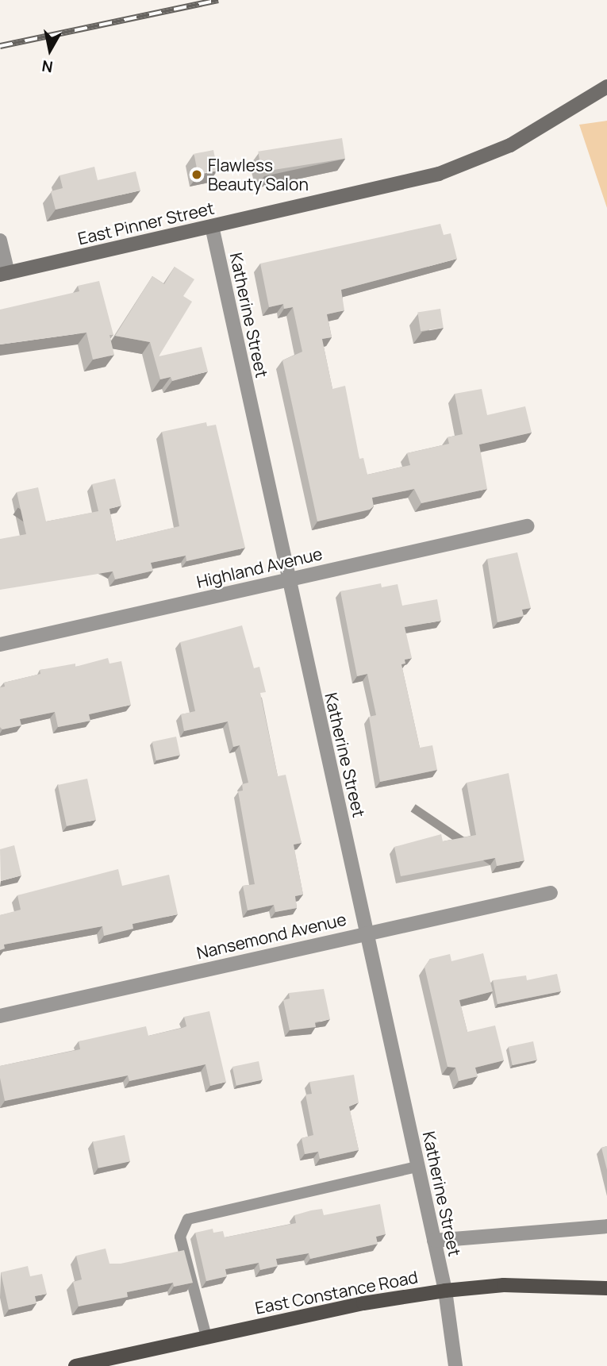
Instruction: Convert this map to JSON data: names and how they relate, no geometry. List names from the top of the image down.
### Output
{
  "streets": {
    "main road": ["East Pinner Street", "East Constance Road"],
    "street": ["Katherine Street", "Highland Avenue", "Nansemond Avenue"]
  },
  "crossings": [
    ["East Pinner Street", "Katherine Street"],
    ["Katherine Street", "Highland Avenue"],
    ["Katherine Street", "Nansemond Avenue"],
    ["Katherine Street", "East Constance Road"]
  ],
  "places": ["Flawless Beauty Salon"],
  "north": "bottom"
}
